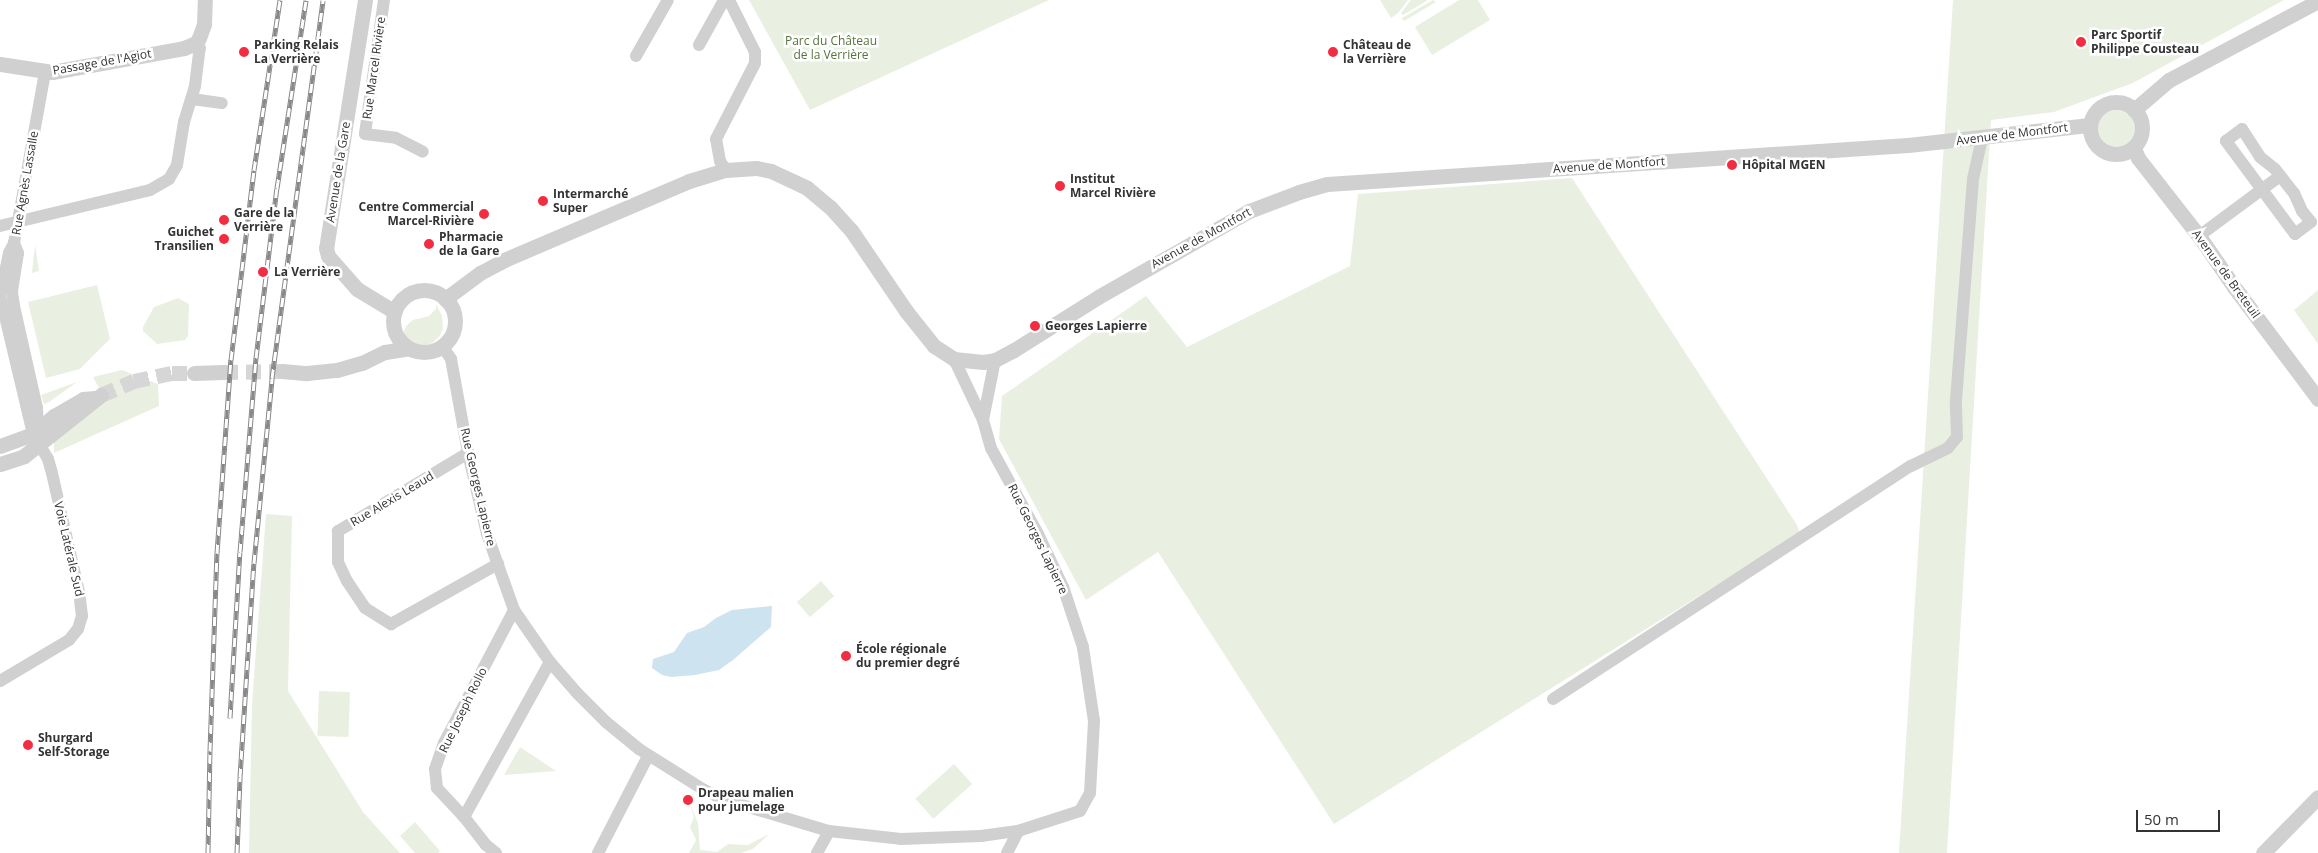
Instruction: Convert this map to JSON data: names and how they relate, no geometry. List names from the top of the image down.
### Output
{
  "streets": {
    "street": [
      "Passage de l'Agiot",
      "Rue Marcel Rivière",
      "Avenue de Montfort",
      "Avenue de la Gare",
      "Rue Agnès Lassalle",
      "Avenue de Breteuil",
      "Rue Georges Lapierre",
      "Rue Alexis Leaud",
      "Voie Latérale Sud",
      "Rue Joseph Rollo"
    ]
  },
  "crossings": [
    ["Passage de l'Agiot", "Rue Agnès Lassalle"],
    ["Avenue de Montfort", "Avenue de la Gare"],
    ["Avenue de Montfort", "Avenue de Breteuil"],
    ["Avenue de Montfort", "Rue Georges Lapierre"],
    ["Avenue de la Gare", "Rue Georges Lapierre"],
    ["Rue Agnès Lassalle", "Voie Latérale Sud"],
    ["Rue Georges Lapierre", "Rue Alexis Leaud"],
    ["Rue Georges Lapierre", "Rue Joseph Rollo"]
  ],
  "parks": ["Parc du Château de la Verrière"],
  "places": [
    "Parc Sportif Philippe Cousteau",
    "Parking Relais La Verrière",
    "Château de la Verrière",
    "Hôpital MGEN",
    "Institut Marcel Rivière",
    "Intermarché Super",
    "Centre Commercial Marcel-Rivière",
    "Gare de la Verrière",
    "Guichet Transilien",
    "Pharmacie de la Gare",
    "La Verrière",
    "Georges Lapierre",
    "École régionale du premier degré",
    "Shurgard Self-Storage",
    "Drapeau malien pour jumelage"
  ],
  "scale_bar": "50 m"
}
